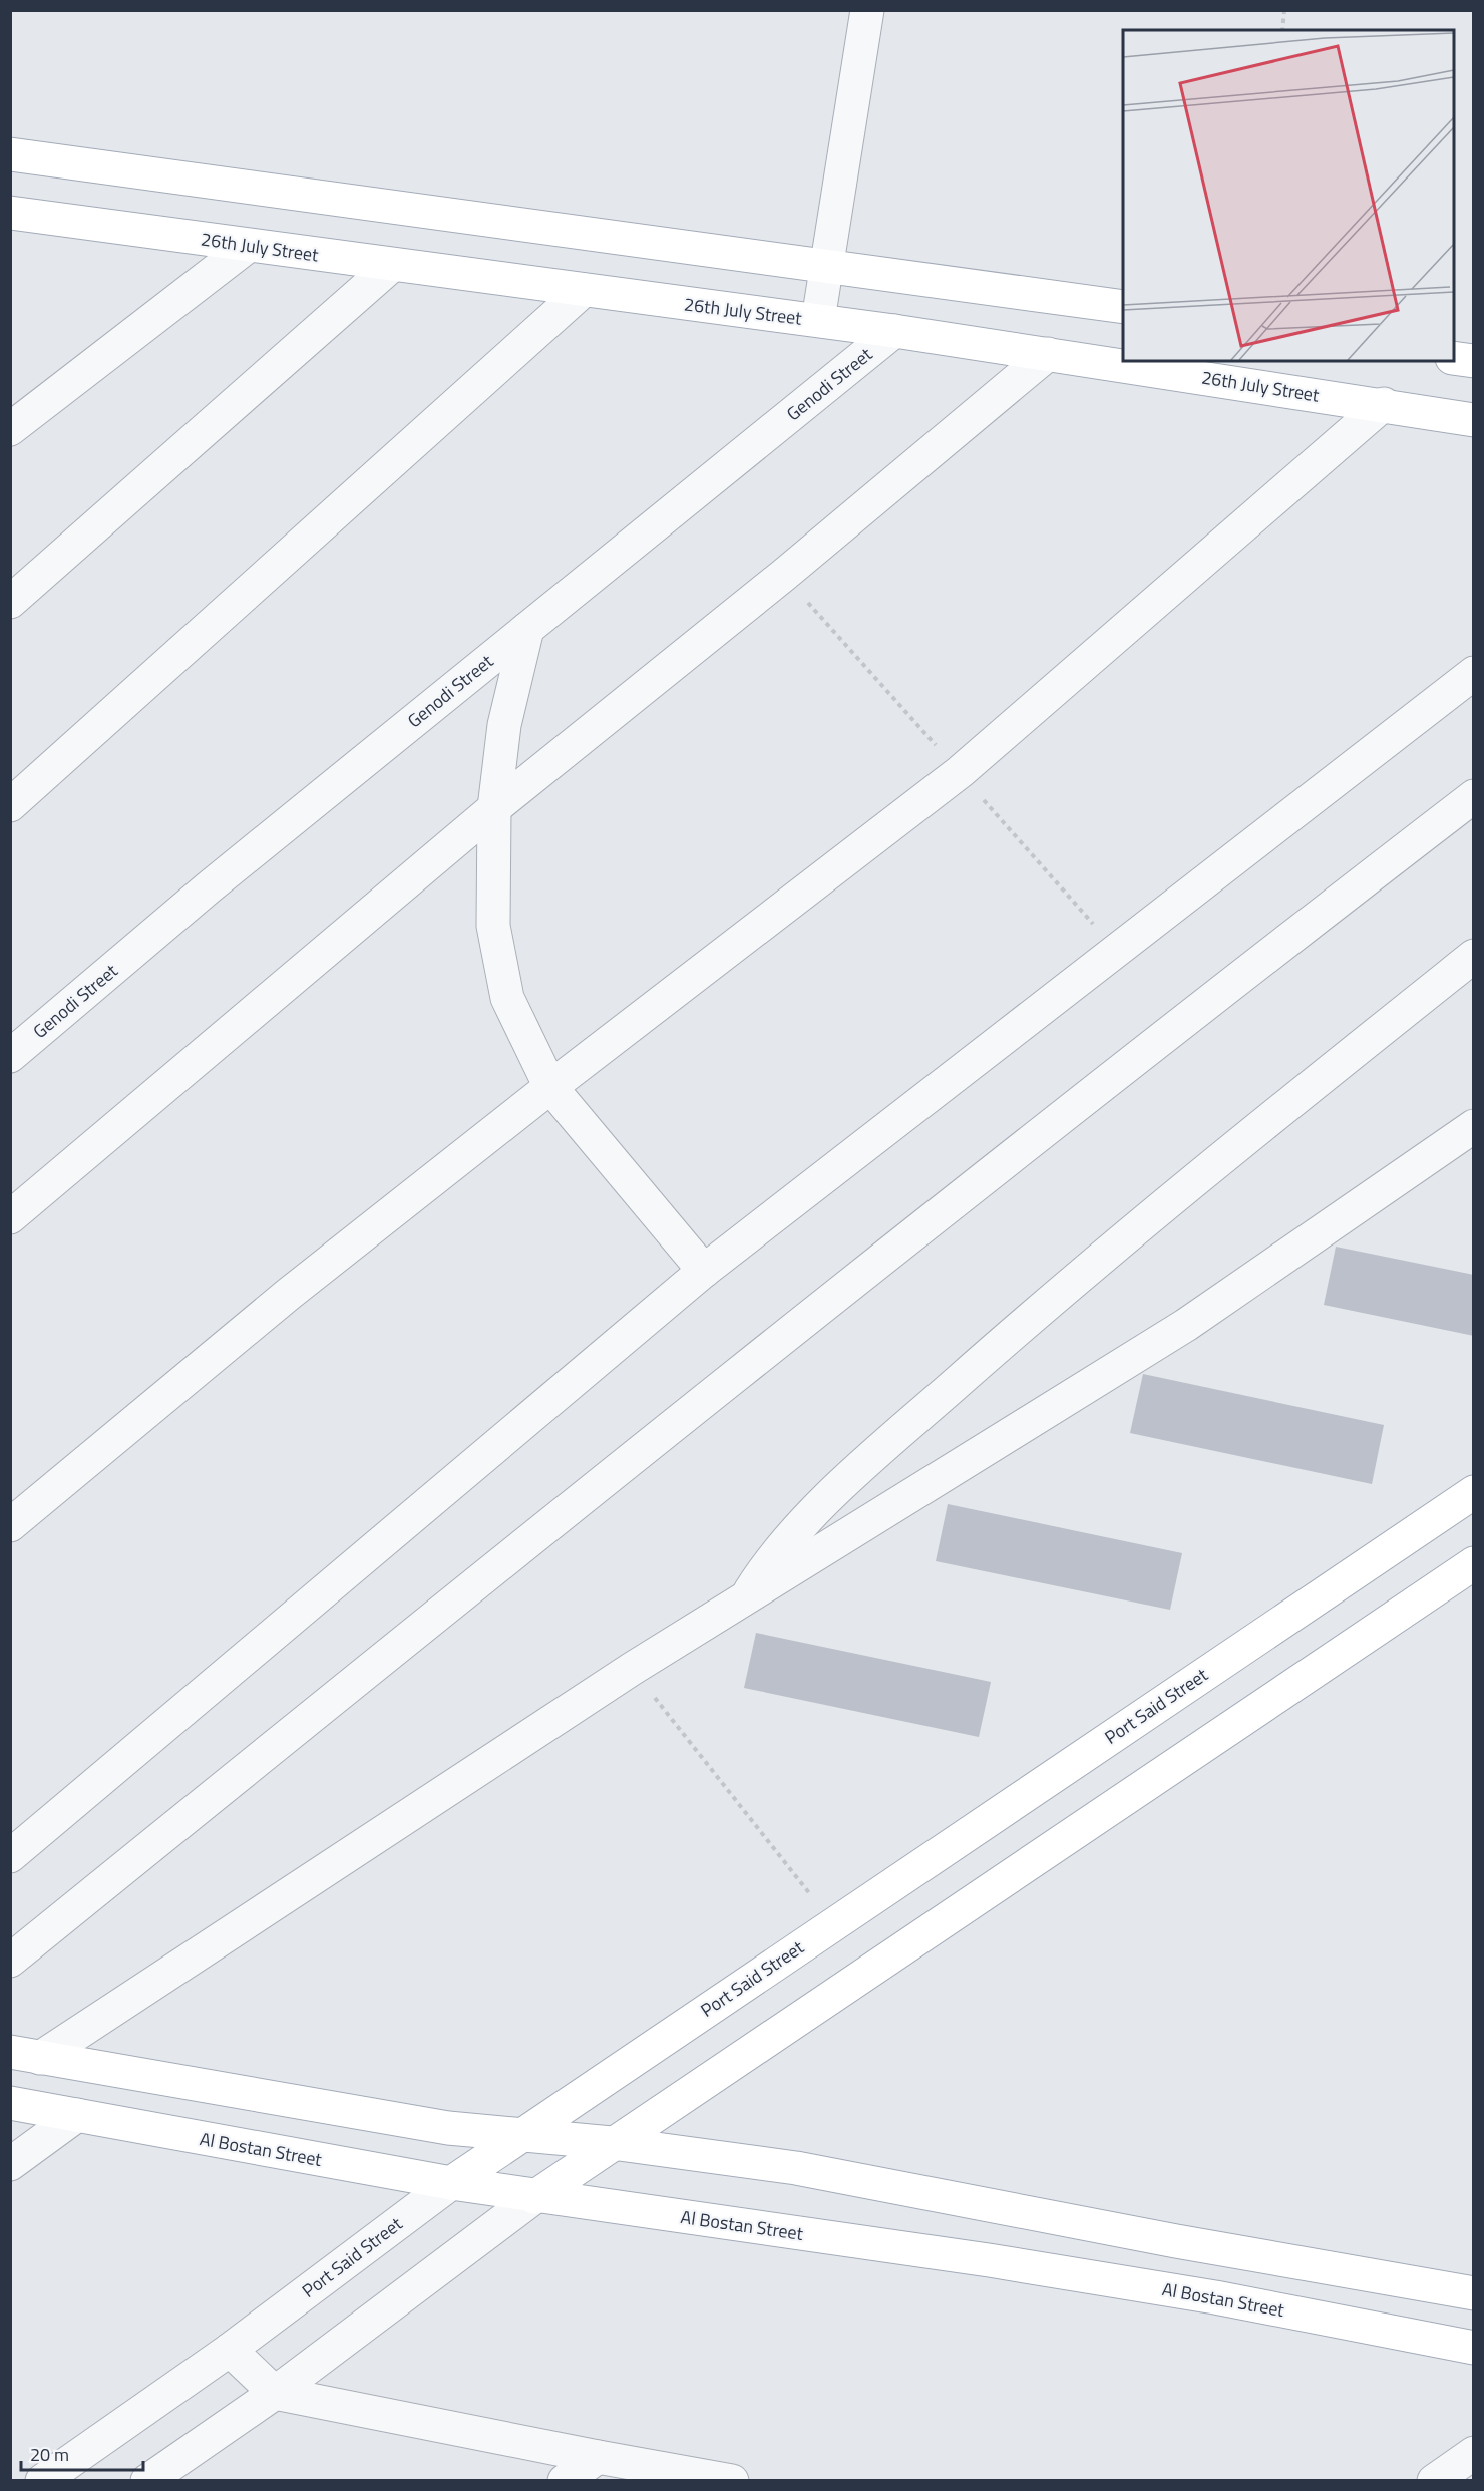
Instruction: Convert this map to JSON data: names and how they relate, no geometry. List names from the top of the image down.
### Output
{
  "streets": {
    "main road": ["26th July Street", "Port Said Street", "Al Bostan Street"],
    "street": ["Genodi Street"]
  },
  "crossings": [
    ["26th July Street", "Genodi Street"],
    ["Port Said Street", "Al Bostan Street"]
  ],
  "scale_bar": "20 m"
}
